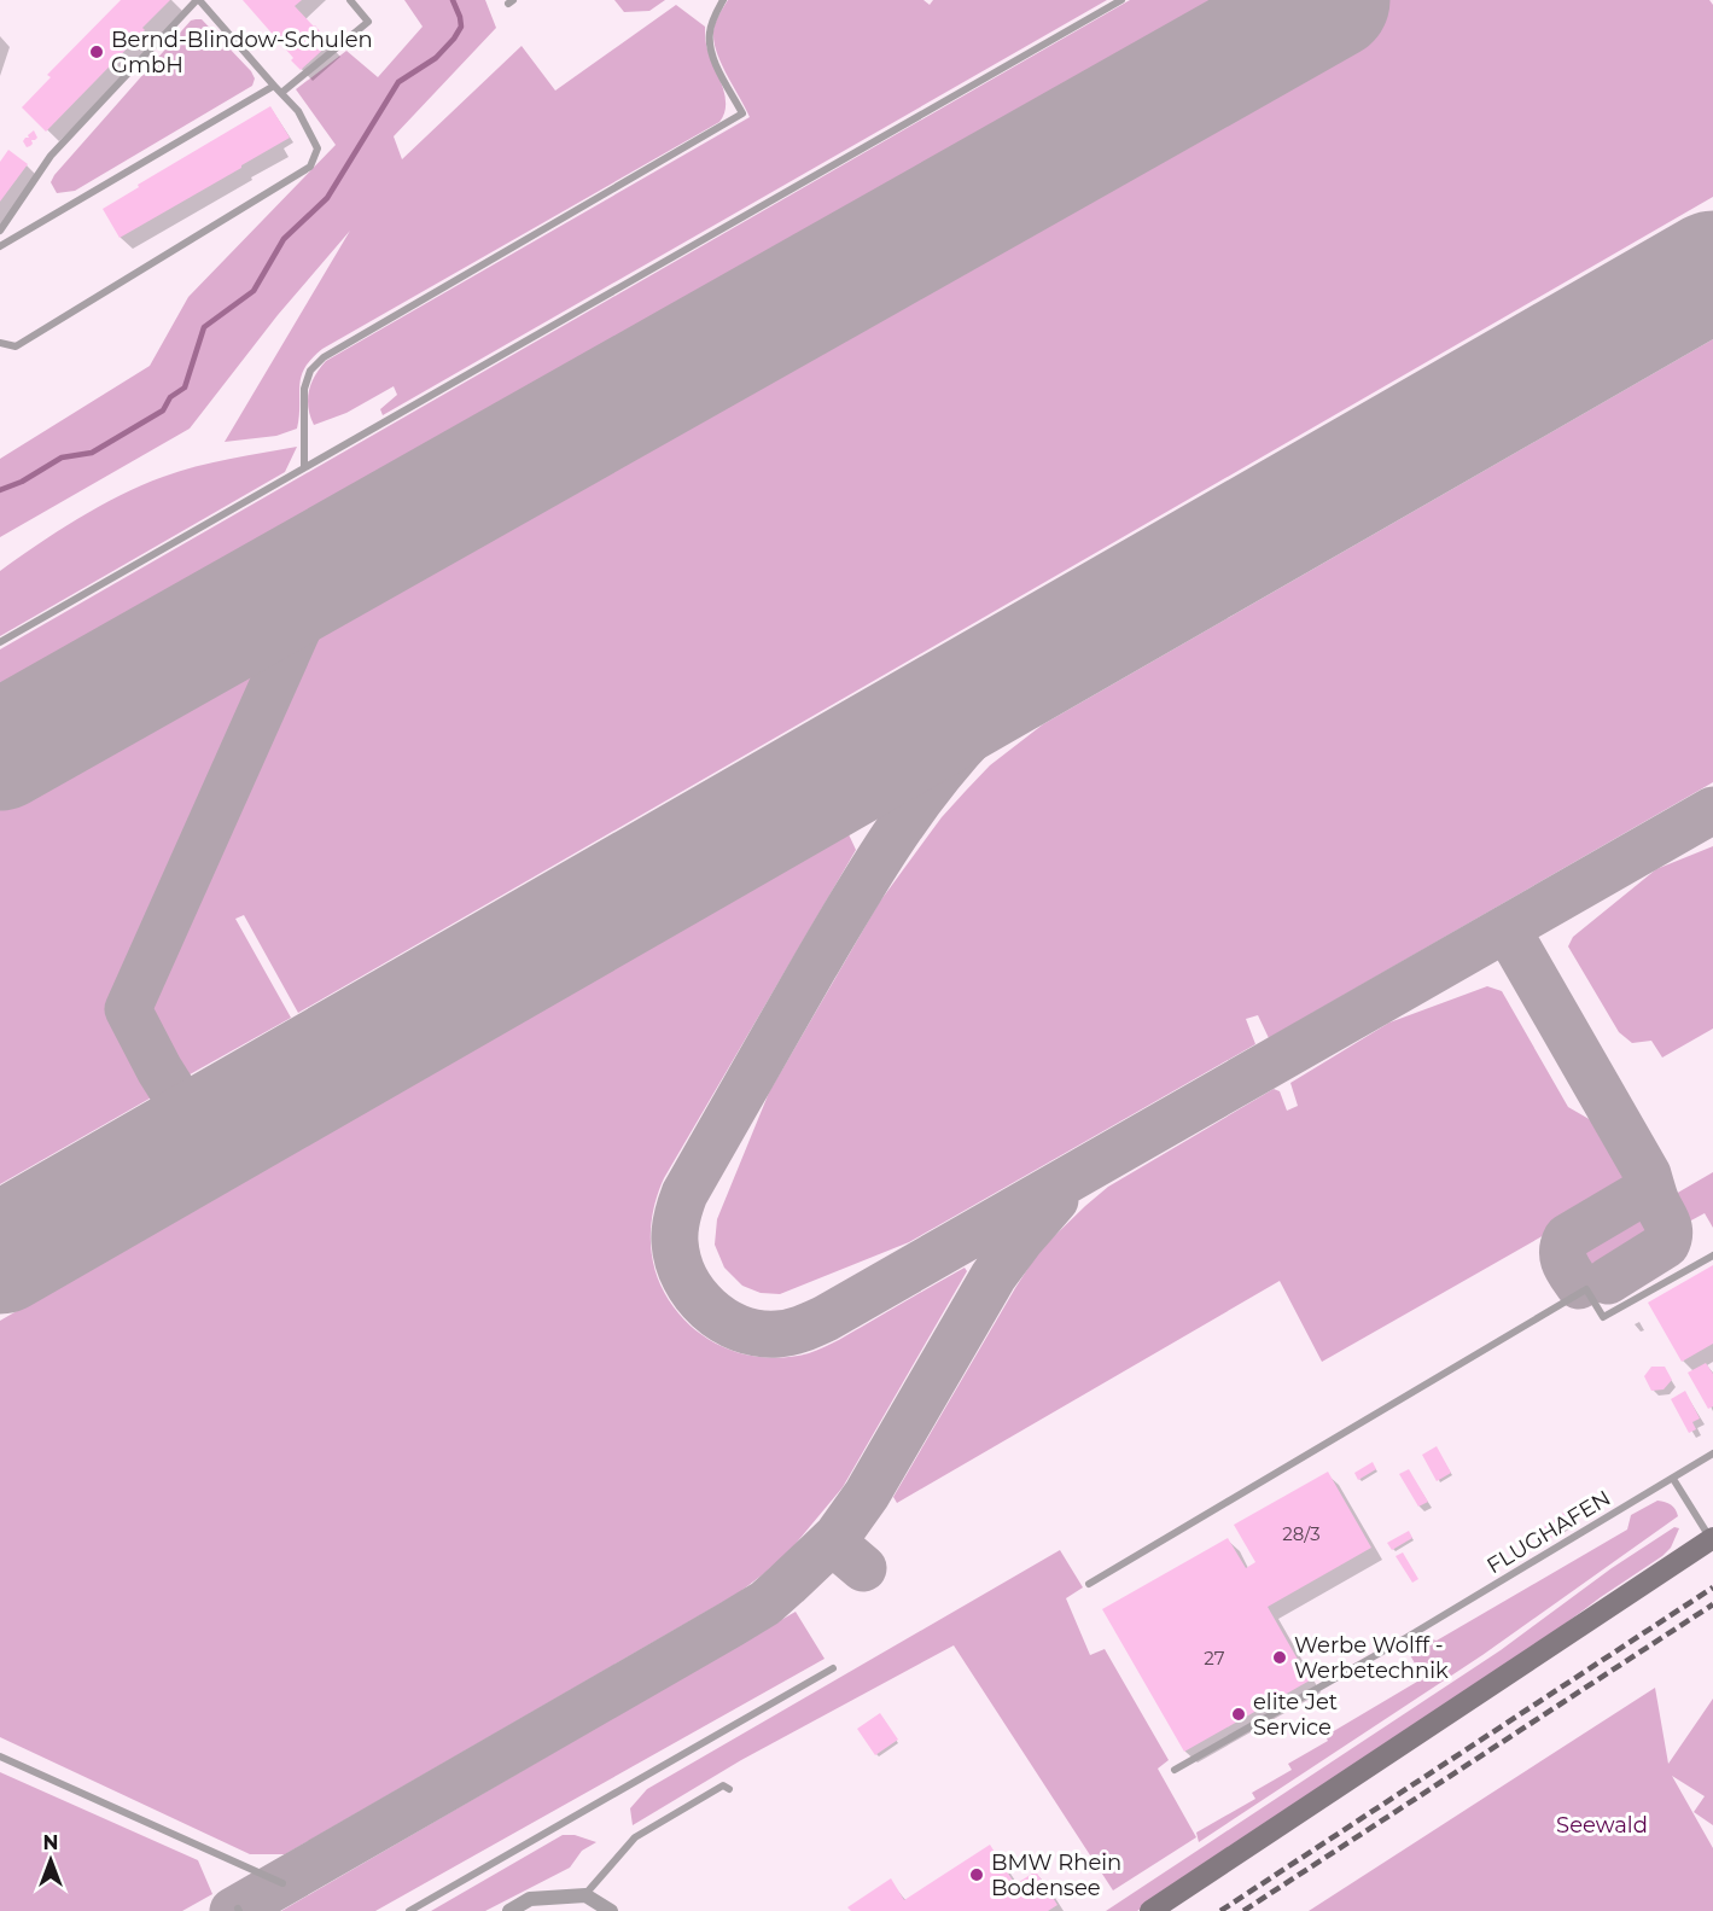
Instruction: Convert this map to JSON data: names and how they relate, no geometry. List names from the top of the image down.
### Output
{
  "streets": {
    "lane": ["FLUGHAFEN"]
  },
  "parks": ["Seewald"],
  "places": [
    "Bernd-Blindow-Schulen GmbH",
    "Werbe Wolff - Werbetechnik",
    "elite Jet Service",
    "BMW Rhein Bodensee"
  ],
  "house_numbers": ["28/3", "27"],
  "north": "top"
}
